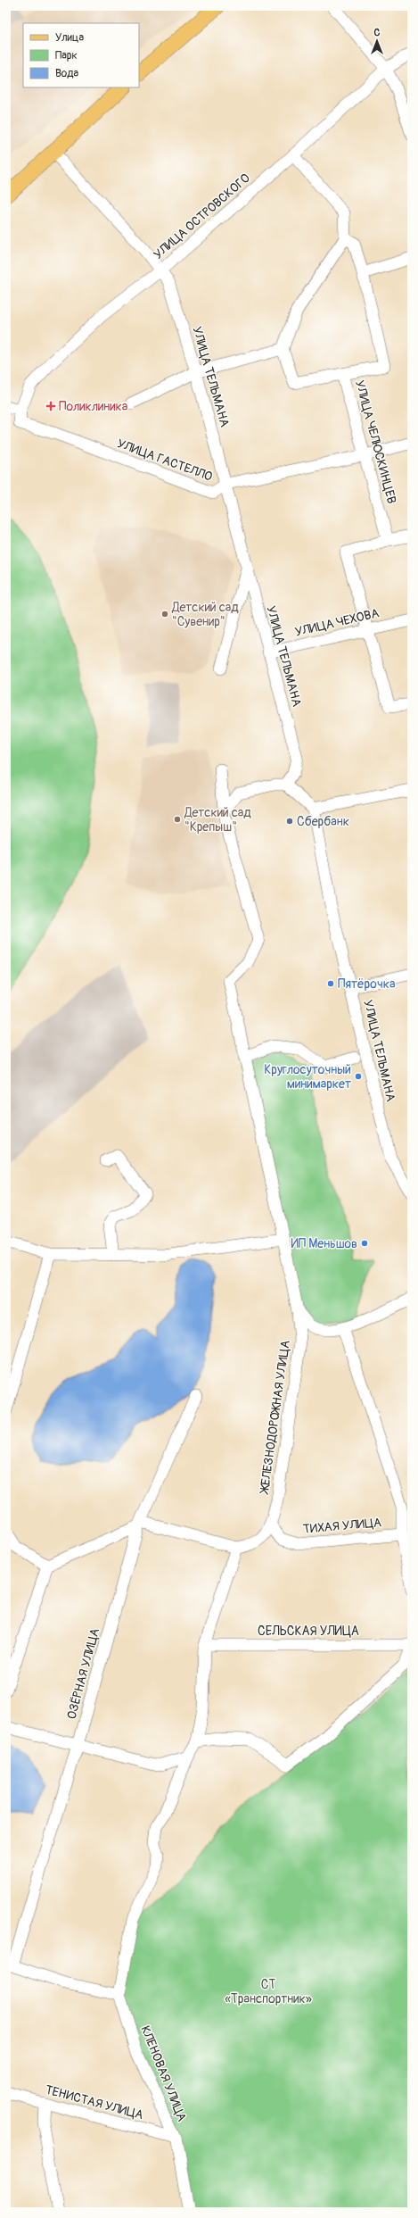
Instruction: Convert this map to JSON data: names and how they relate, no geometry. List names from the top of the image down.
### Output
{
  "streets": {
    "street": [
      "УЛИЦА ОСТРОВСКОГО",
      "УЛИЦА ТЕЛЬМАНА",
      "УЛИЦА ЧЕЛЮСКИНЦЕВ",
      "УЛИЦА ГАСТЕЛЛО",
      "УЛИЦА ЧЕХОВА",
      "ЖЕЛЕЗНОДОРОЖНАЯ УЛИЦА",
      "ТИХАЯ УЛИЦА",
      "СЕЛЬСКАЯ УЛИЦА",
      "ОЗЁРНАЯ УЛИЦА",
      "КЛЕНОВАЯ УЛИЦА",
      "ТЕНИСТАЯ УЛИЦА"
    ]
  },
  "crossings": [
    ["УЛИЦА ОСТРОВСКОГО", "УЛИЦА ТЕЛЬМАНА"],
    ["УЛИЦА ОСТРОВСКОГО", "УЛИЦА ГАСТЕЛЛО"],
    ["УЛИЦА ТЕЛЬМАНА", "УЛИЦА ГАСТЕЛЛО"],
    ["УЛИЦА ТЕЛЬМАНА", "УЛИЦА ЧЕХОВА"],
    ["УЛИЦА ЧЕЛЮСКИНЦЕВ", "УЛИЦА ГАСТЕЛЛО"],
    ["ЖЕЛЕЗНОДОРОЖНАЯ УЛИЦА", "ТИХАЯ УЛИЦА"],
    ["КЛЕНОВАЯ УЛИЦА", "ТЕНИСТАЯ УЛИЦА"]
  ],
  "parks": ["СТ «Транспортник»"],
  "places": {
    "health": ["Поликлиника"],
    "other": [
      "Детский сад \"Сувенир\"",
      "Детский сад \"Крепыш\"",
      "Сбербанк",
      "Пятёрочка",
      "Круглосуточный минимаркет",
      "ИП Меньшов"
    ]
  },
  "legend": ["Улица", "Парк", "Вода"],
  "north": "top"
}
